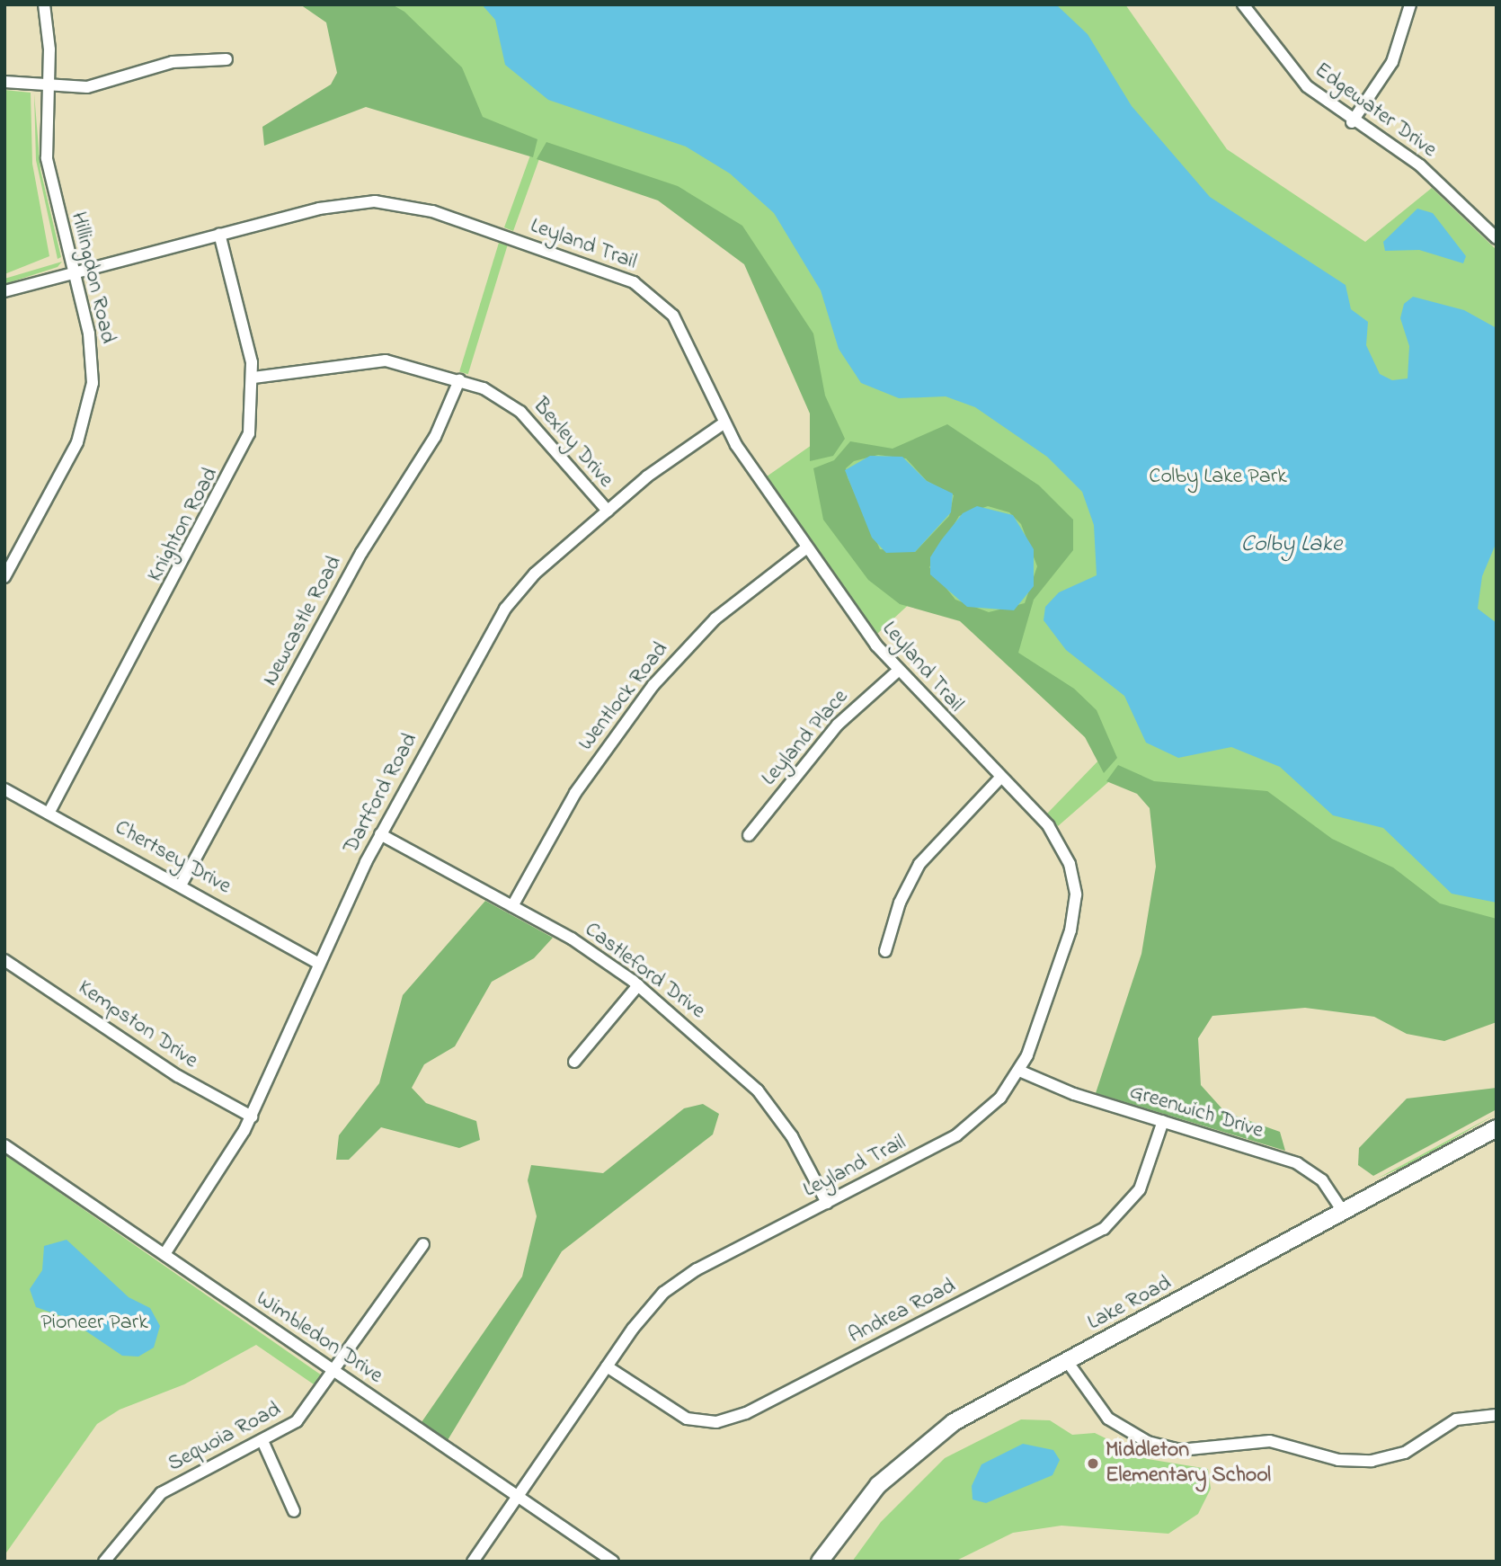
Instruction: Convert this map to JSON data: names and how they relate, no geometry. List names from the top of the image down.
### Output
{
  "streets": {
    "street": [
      "Edgewater Drive",
      "Leyland Trail",
      "Hillingdon Road",
      "Bexley Drive",
      "Knighton Road",
      "Newcastle Road",
      "Wentlock Road",
      "Leyland Place",
      "Dartford Road",
      "Chertsey Drive",
      "Castleford Drive",
      "Kempston Drive",
      "Greenwich Drive",
      "Lake Road",
      "Andrea Road",
      "Wimbledon Drive",
      "Sequoia Road"
    ]
  },
  "crossings": [
    ["Leyland Trail", "Hillingdon Road"],
    ["Leyland Trail", "Knighton Road"],
    ["Leyland Trail", "Wentlock Road"],
    ["Leyland Trail", "Leyland Place"],
    ["Leyland Trail", "Dartford Road"],
    ["Leyland Trail", "Castleford Drive"],
    ["Leyland Trail", "Greenwich Drive"],
    ["Leyland Trail", "Andrea Road"],
    ["Leyland Trail", "Wimbledon Drive"],
    ["Bexley Drive", "Knighton Road"],
    ["Bexley Drive", "Newcastle Road"],
    ["Bexley Drive", "Dartford Road"],
    ["Knighton Road", "Chertsey Drive"],
    ["Newcastle Road", "Chertsey Drive"],
    ["Wentlock Road", "Castleford Drive"],
    ["Dartford Road", "Chertsey Drive"],
    ["Dartford Road", "Castleford Drive"],
    ["Dartford Road", "Kempston Drive"],
    ["Dartford Road", "Wimbledon Drive"],
    ["Greenwich Drive", "Lake Road"],
    ["Greenwich Drive", "Andrea Road"],
    ["Wimbledon Drive", "Sequoia Road"]
  ],
  "water": ["Colby Lake"],
  "parks": ["Colby Lake Park", "Pioneer Park"],
  "places": ["Middleton Elementary School"]
}
